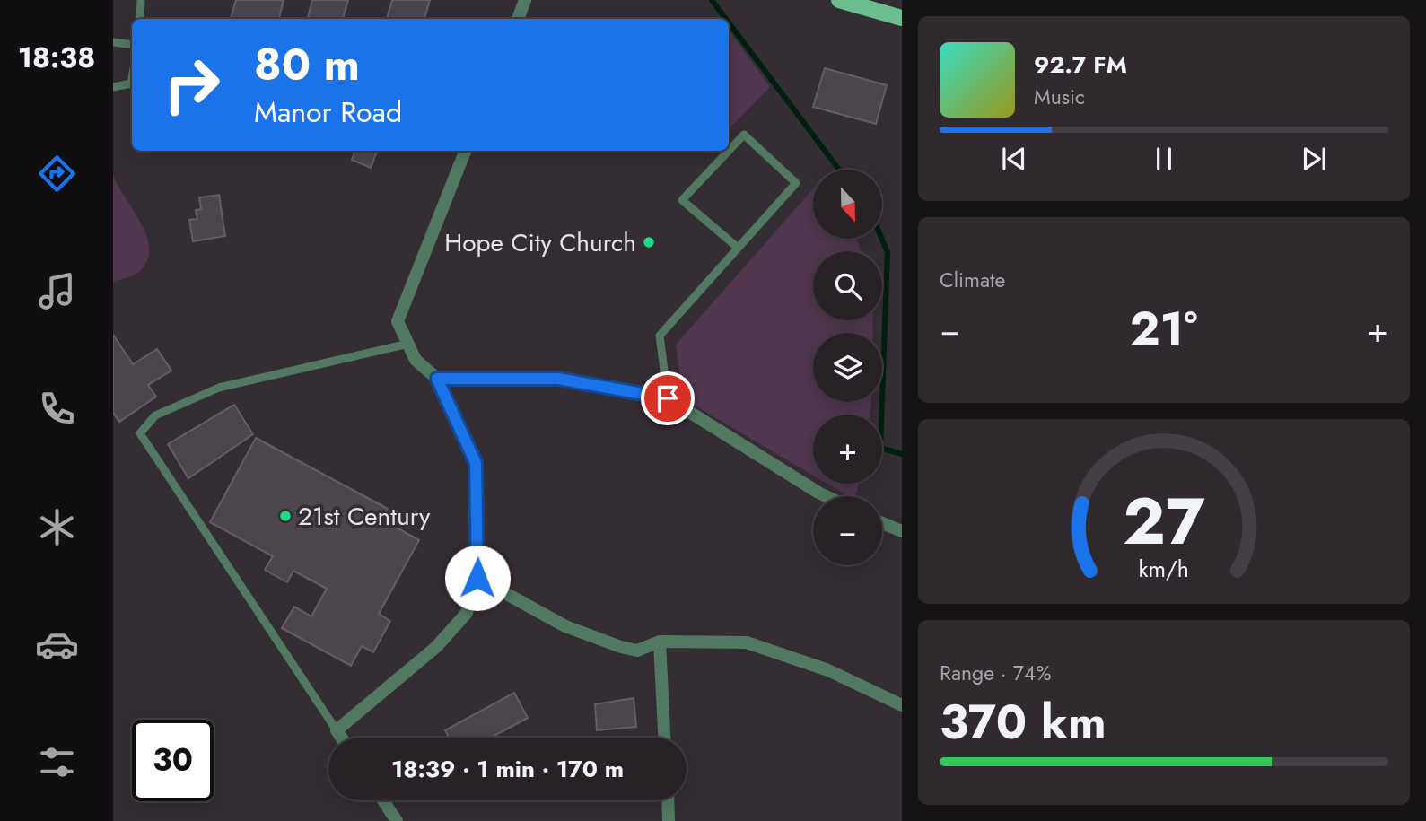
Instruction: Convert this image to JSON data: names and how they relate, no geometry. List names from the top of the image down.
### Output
{
  "places": ["Hope City Church", "21st Century"],
  "north": "bottom",
  "page": {
    "tabs": "18:38",
    "turn": ["80 m", "Manor Road"],
    "song": ["92.7 FM", "Music"],
    "map_buttons": ["+", "−"],
    "tile": [
      "Climate",
      ["Range · 74%", "370 km"]
    ],
    "heat": ["−", "21°", "+"],
    "limit": "30",
    "trip": "18:39 · 1 min · 170 m",
    "gauge": ["27", "km/h"]
  }
}
